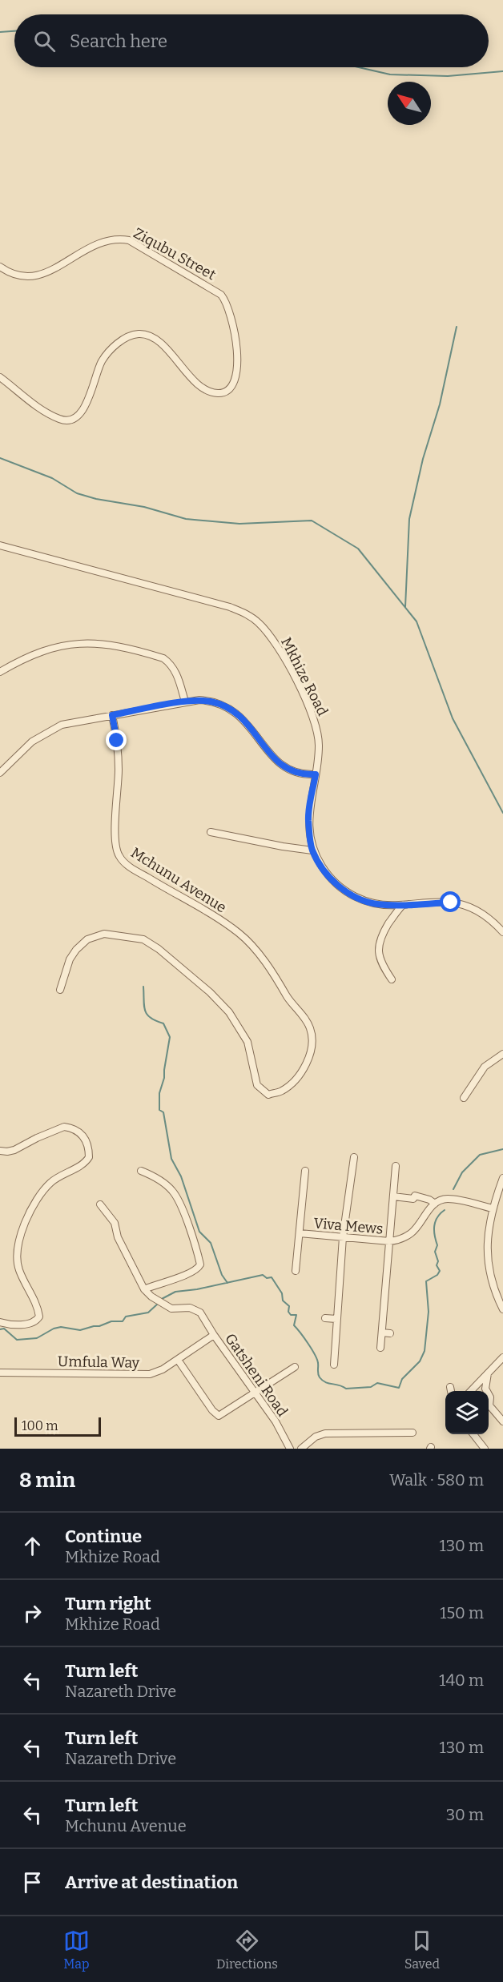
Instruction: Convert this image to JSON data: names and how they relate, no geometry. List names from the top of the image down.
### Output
{
  "streets": {
    "street": [
      "Ziqubu Street",
      "Mkhize Road",
      "Mchunu Avenue",
      "Viva Mews",
      "Umfula Way",
      "Gatsheni Road"
    ]
  },
  "crossings": [
    ["Umfula Way", "Gatsheni Road"]
  ],
  "scale_bar": "100 m",
  "north": "top left",
  "page": {
    "search": "Search here",
    "scale": "100 m",
    "heading": ["8 min", "Walk · 580 m"],
    "list": [
      ["Continue", "Mkhize Road", "130 m"],
      ["Turn right", "Mkhize Road", "150 m"],
      ["Turn left", "Nazareth Drive", "140 m"],
      ["Turn left", "Nazareth Drive", "130 m"],
      ["Turn left", "Mchunu Avenue", "30 m"],
      "Arrive at destination"
    ],
    "nav": ["Map", "Directions", "Saved"]
  }
}
